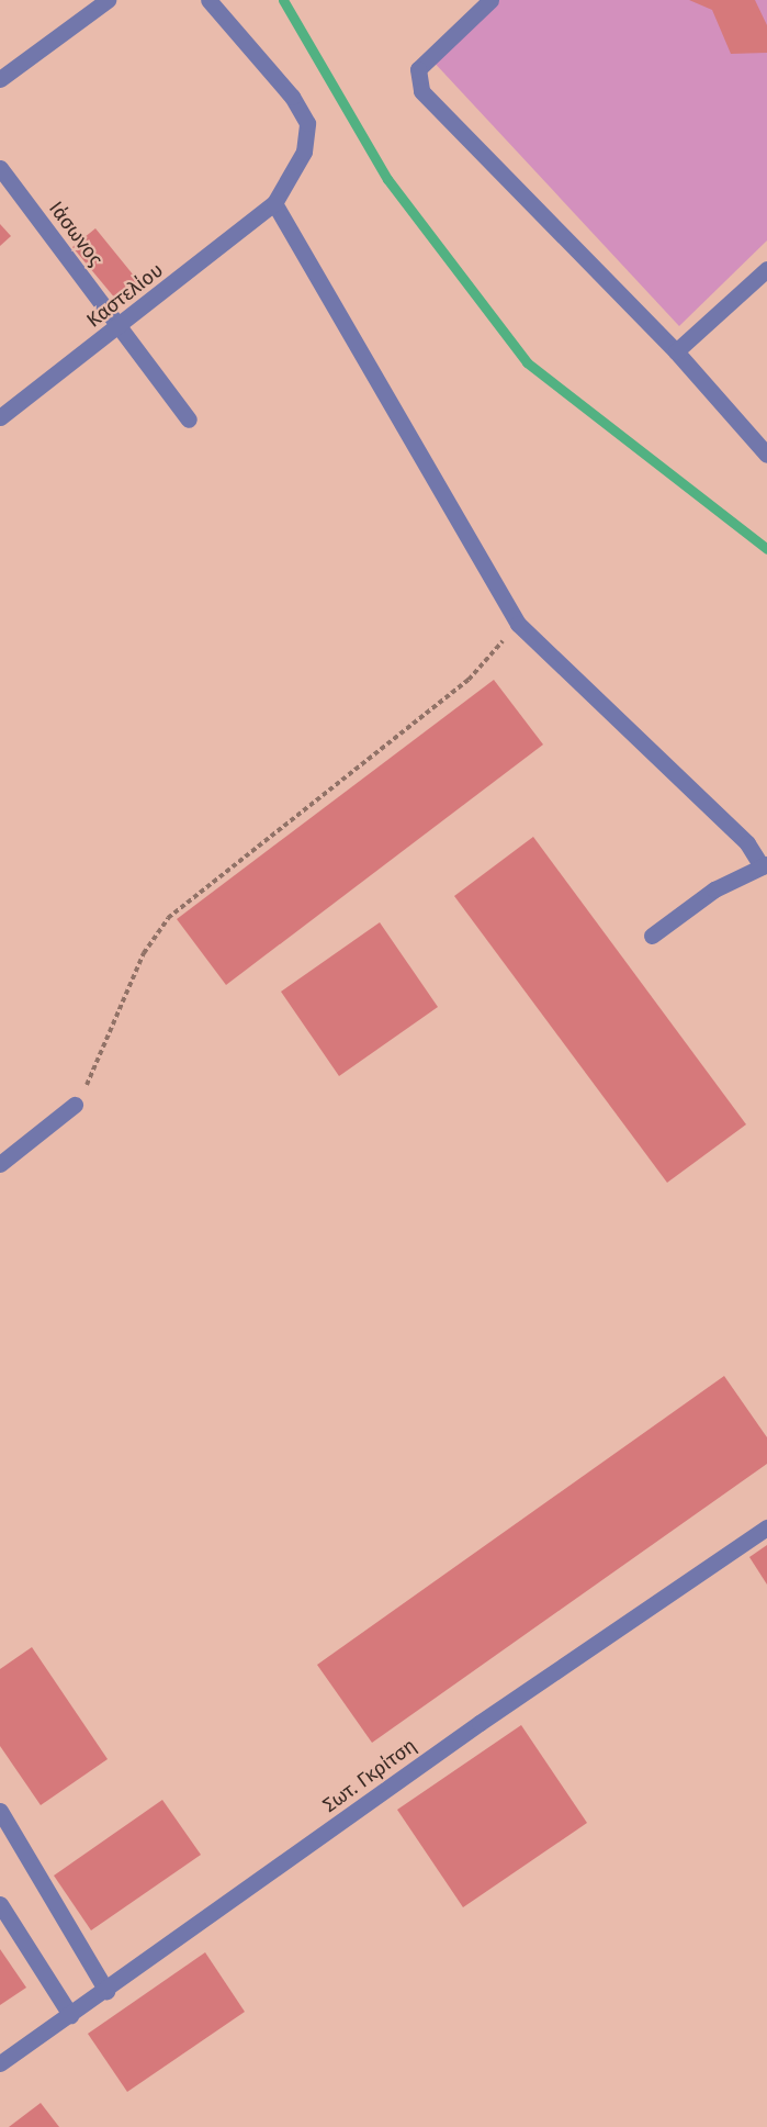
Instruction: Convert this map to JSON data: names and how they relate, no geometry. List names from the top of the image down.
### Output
{
  "streets": {
    "street": ["Ιάσωνος", "Καστελίου", "Σωτ. Γκρίτση"]
  },
  "crossings": [
    ["Ιάσωνος", "Καστελίου"]
  ]
}
